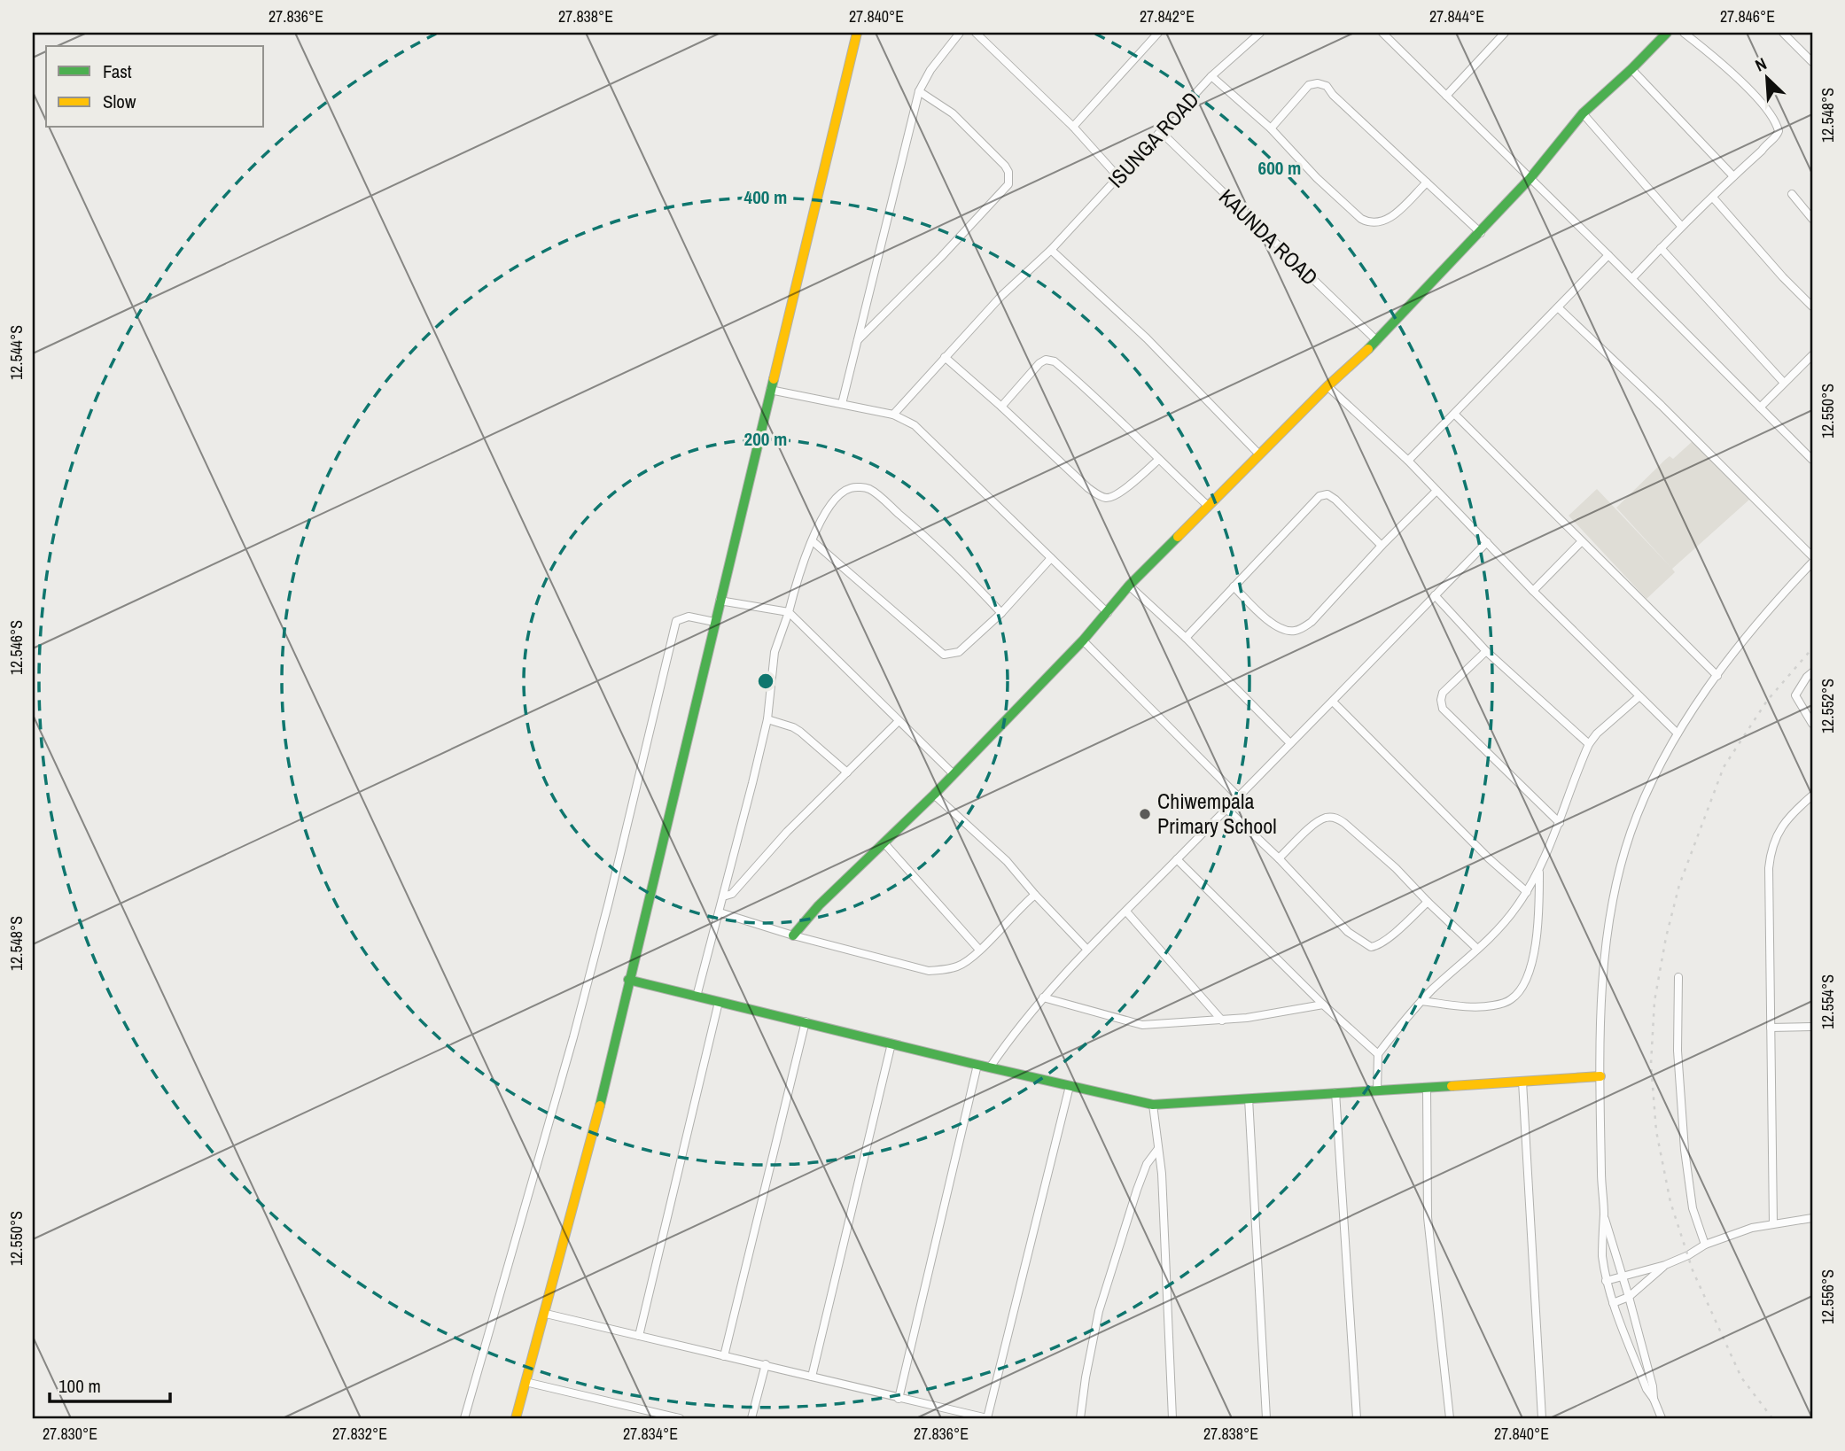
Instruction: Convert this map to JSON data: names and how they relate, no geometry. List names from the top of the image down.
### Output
{
  "streets": {
    "street": ["ISUNGA ROAD", "KAUNDA ROAD"]
  },
  "crossings": [
    ["ISUNGA ROAD", "KAUNDA ROAD"]
  ],
  "places": ["Chiwempala Primary School"],
  "legend": ["Fast", "Slow"],
  "scale_bar": "100 m",
  "north": "top left",
  "coordinates": [
    "27.836°E",
    "27.838°E",
    "27.840°E",
    "27.842°E",
    "27.844°E",
    "27.846°E",
    "12.548°S",
    "12.544°S",
    "12.550°S",
    "12.546°S",
    "12.552°S",
    "12.554°S",
    "12.556°S",
    "27.830°E",
    "27.832°E",
    "27.834°E"
  ],
  "rings": ["600 m", "400 m", "200 m"]
}
